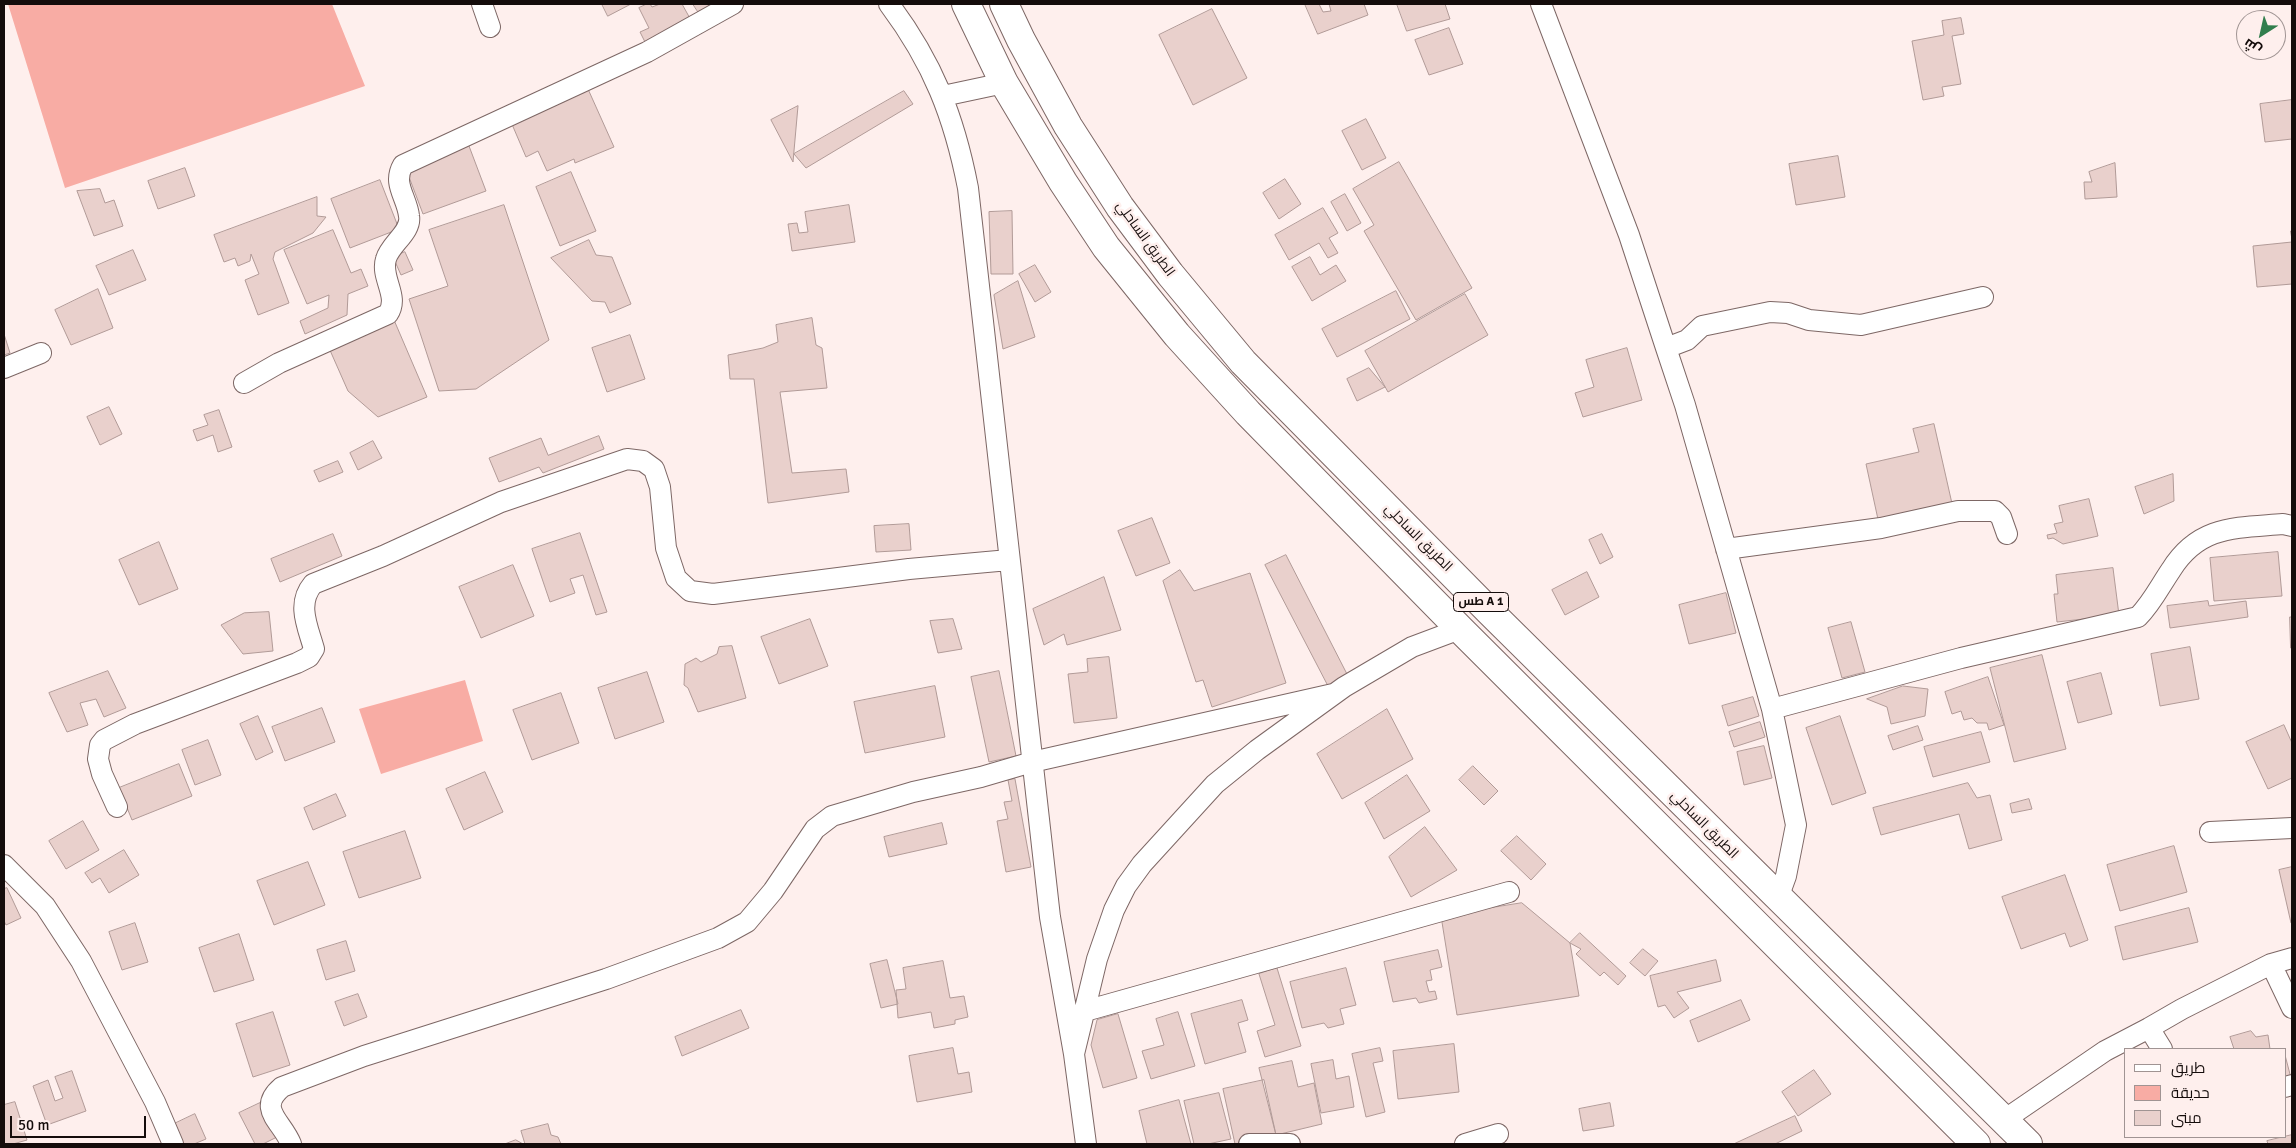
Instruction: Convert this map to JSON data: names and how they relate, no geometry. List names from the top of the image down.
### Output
{
  "streets": {
    "highway": ["الطريق الساحلي", "طس A 1"]
  },
  "legend": ["طريق", "حديقة", "مبنى"],
  "scale_bar": "50 m",
  "north": "bottom left"
}
